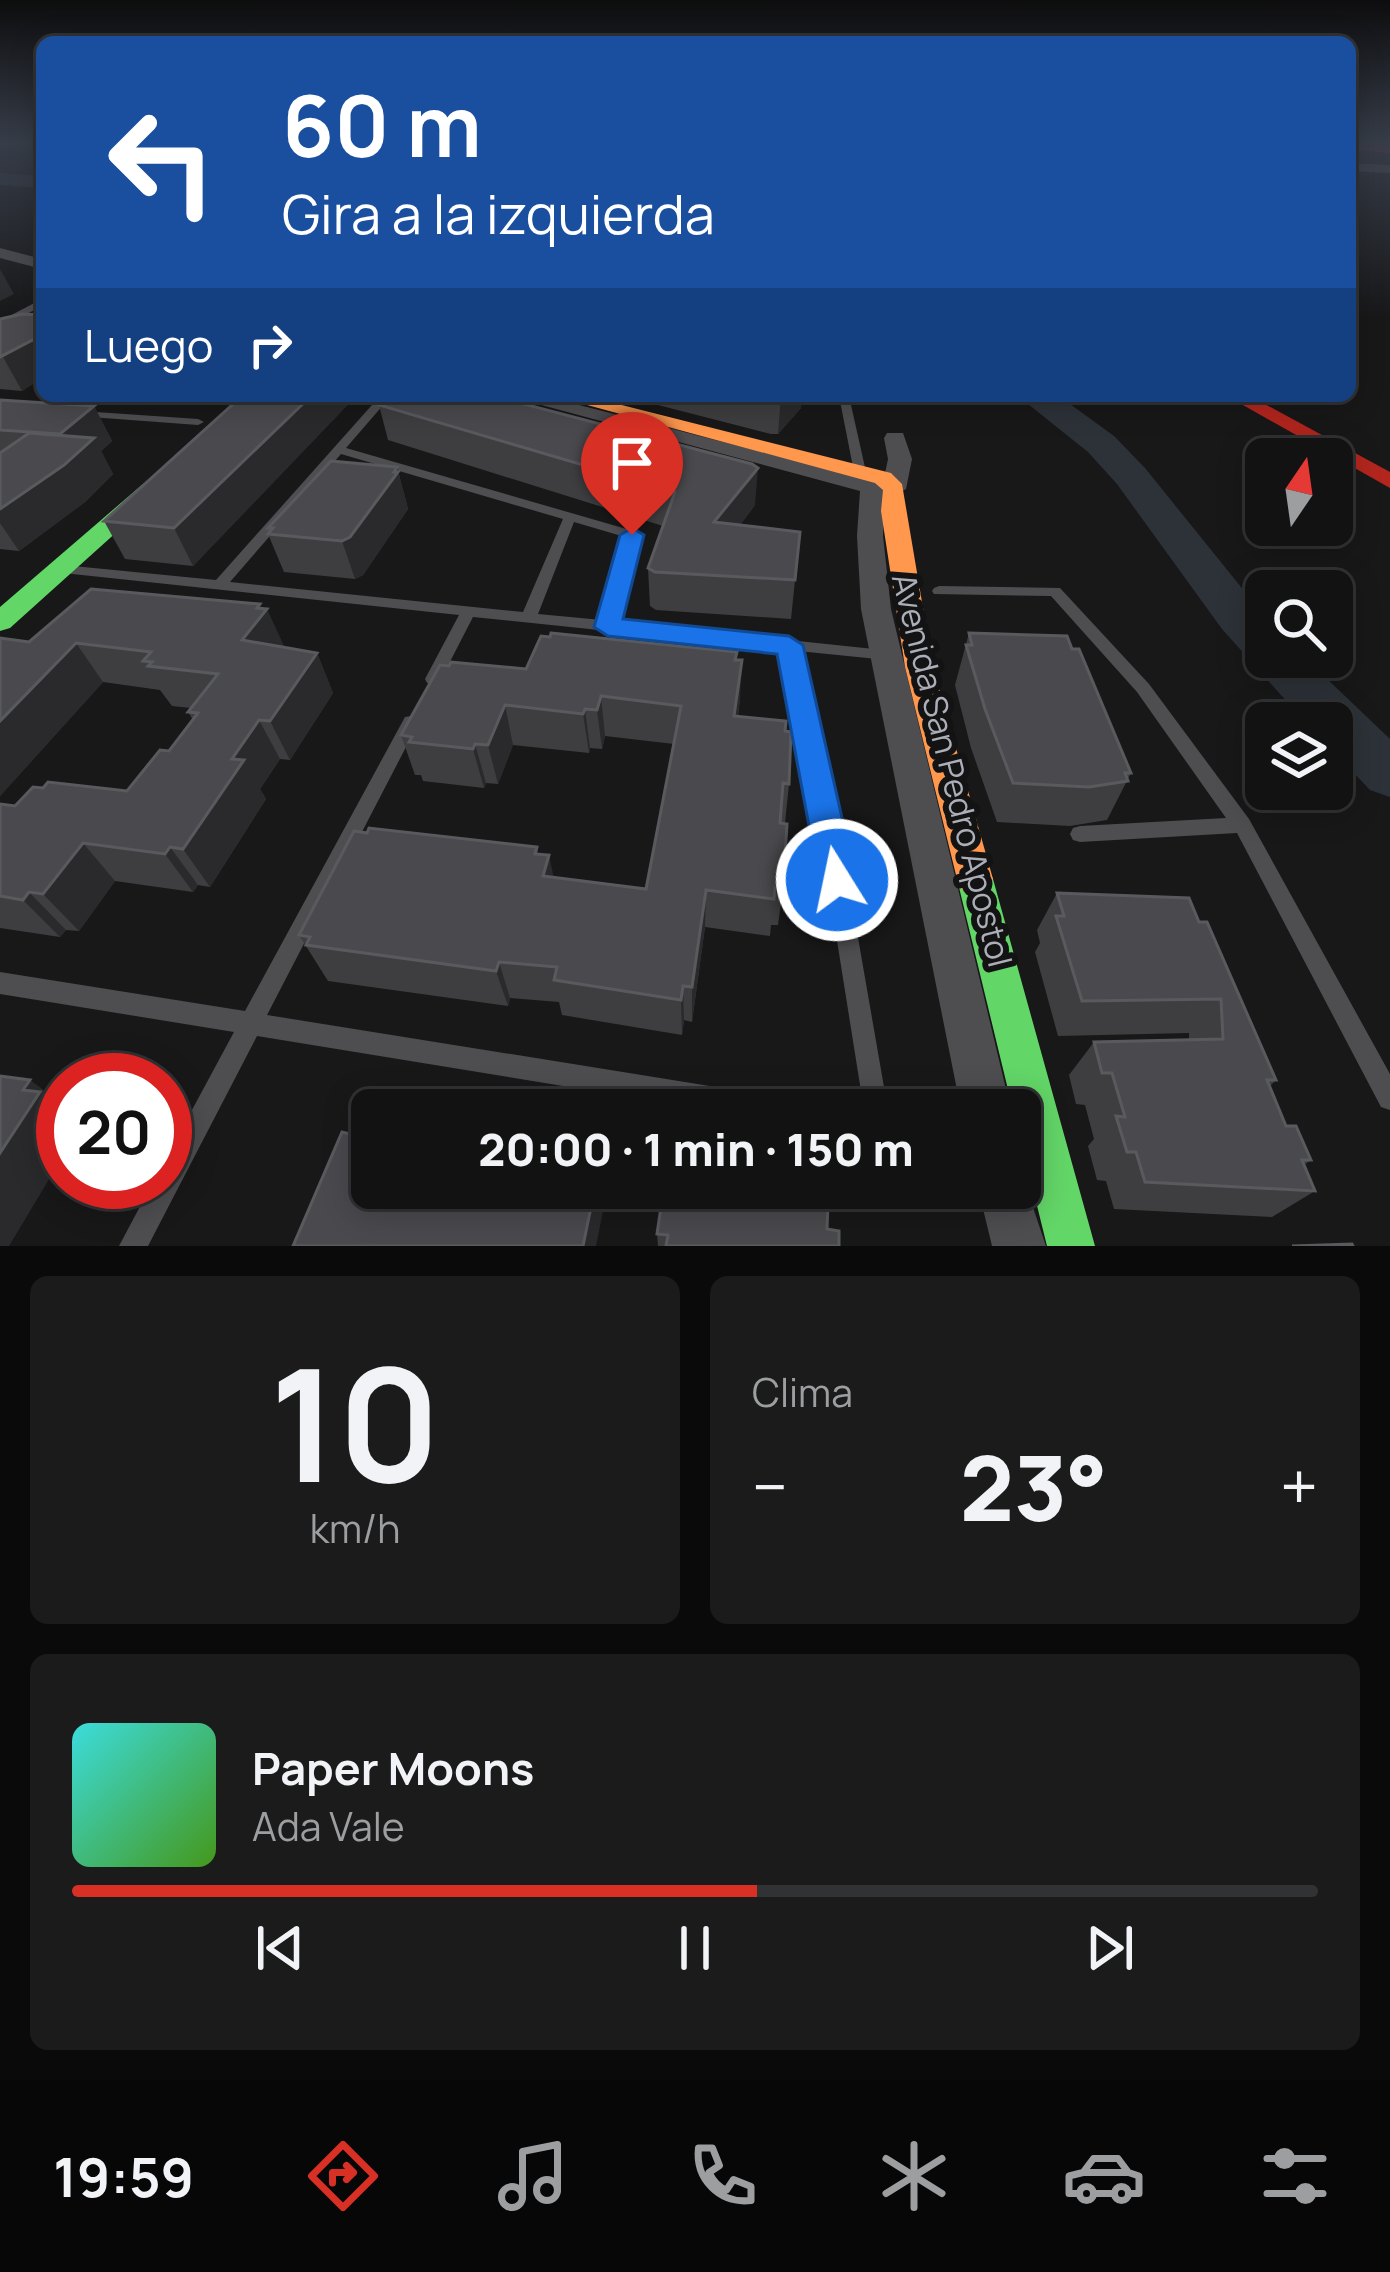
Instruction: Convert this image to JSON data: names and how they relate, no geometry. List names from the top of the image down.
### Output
{
  "streets": {
    "main road": ["Avenida San Pedro Apostol"]
  },
  "north": "top",
  "page": {
    "turn": ["60 m", "Gira a la izquierda"],
    "then": "Luego",
    "limit": "20",
    "trip": "20:00 · 1 min · 150 m",
    "tile": [
      ["10", "km/h"],
      "Clima"
    ],
    "heat": ["−", "23°", "+"],
    "song": ["Paper Moons", "Ada Vale"],
    "tabs": "19:59"
  }
}
